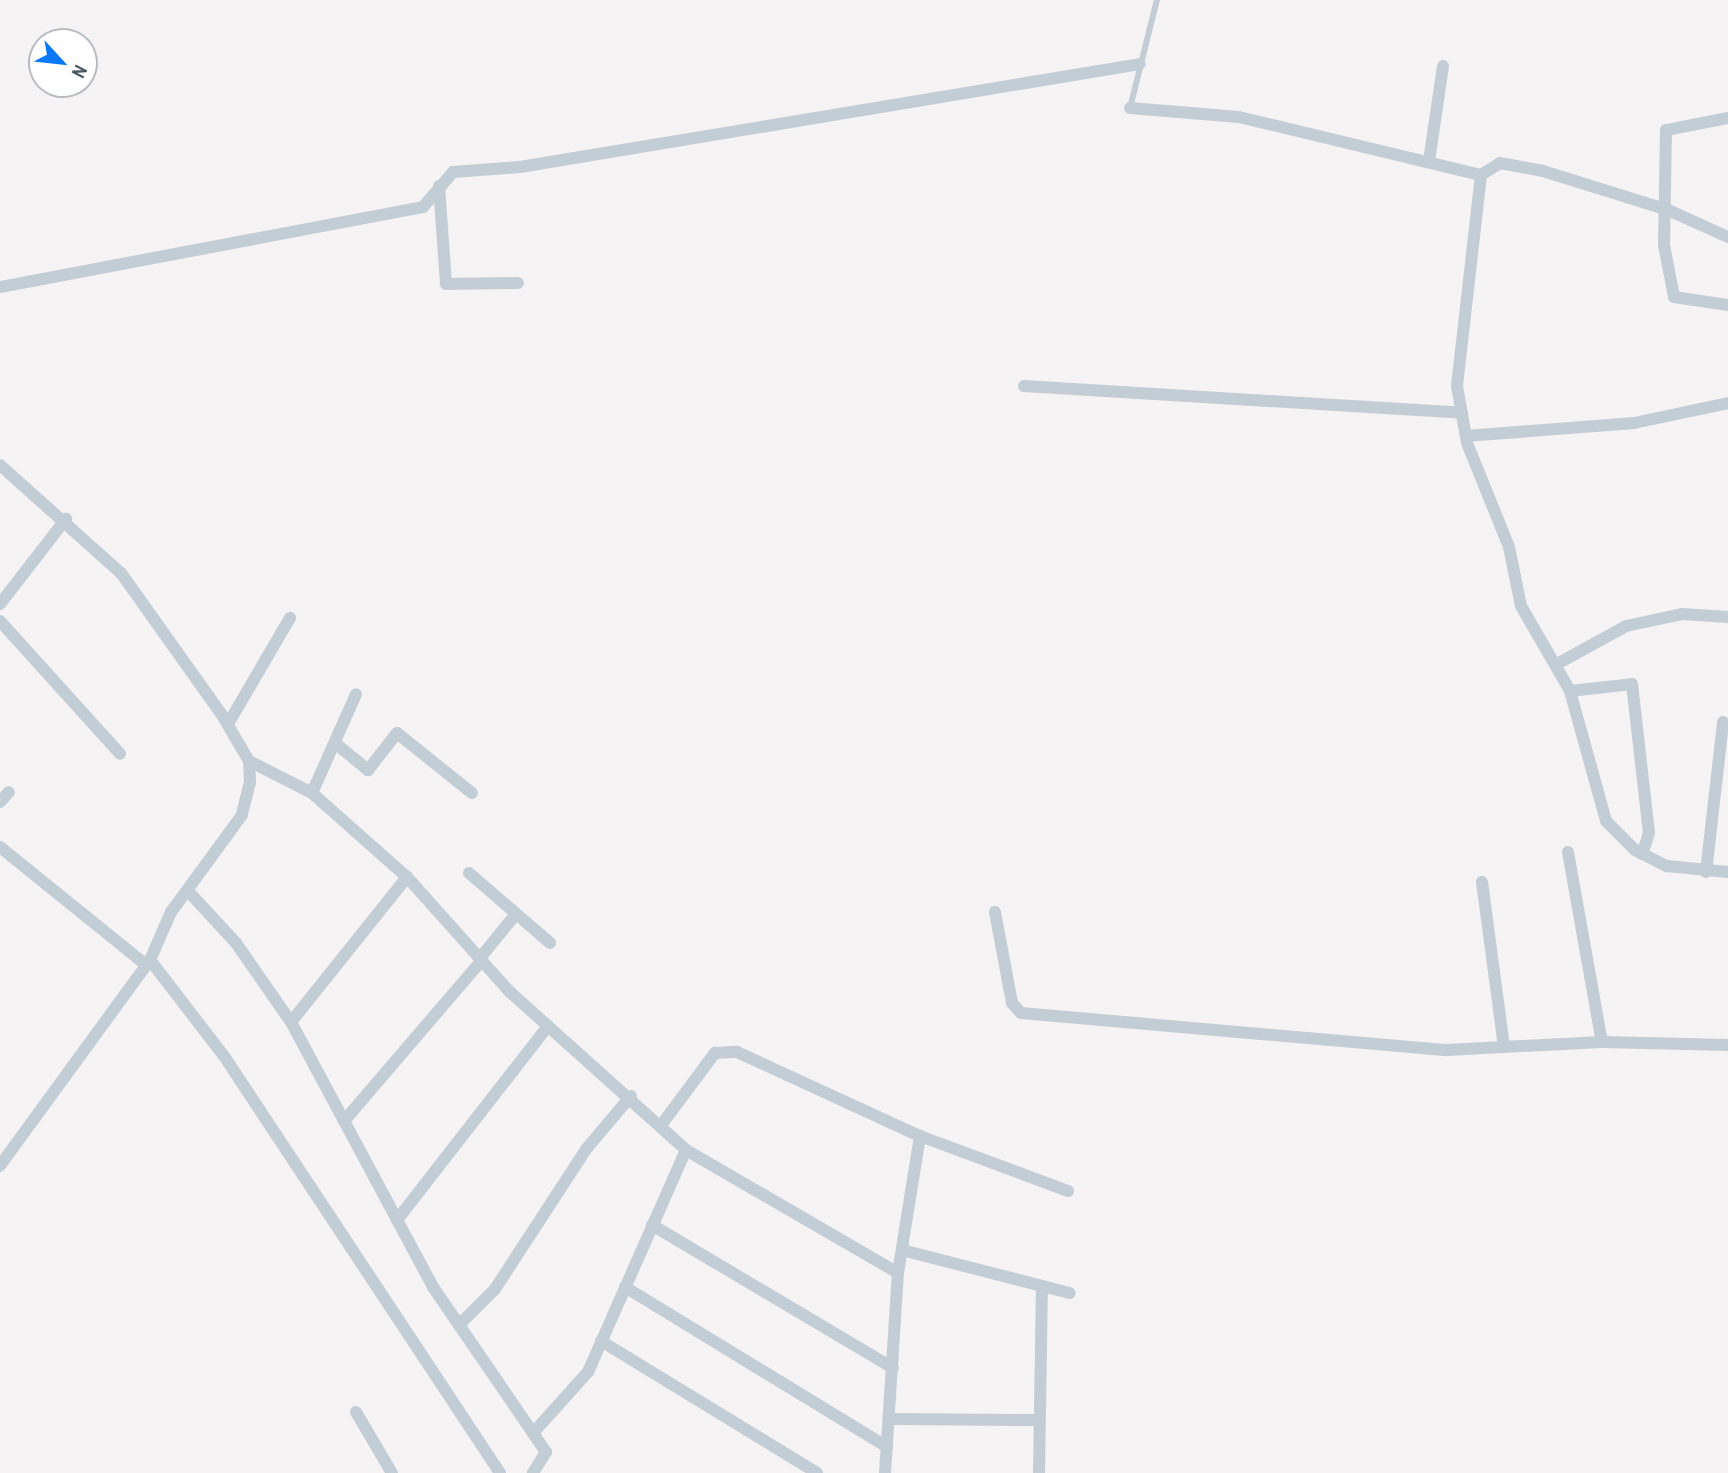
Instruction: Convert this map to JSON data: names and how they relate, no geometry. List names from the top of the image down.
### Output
{
  "north": "bottom right"
}
